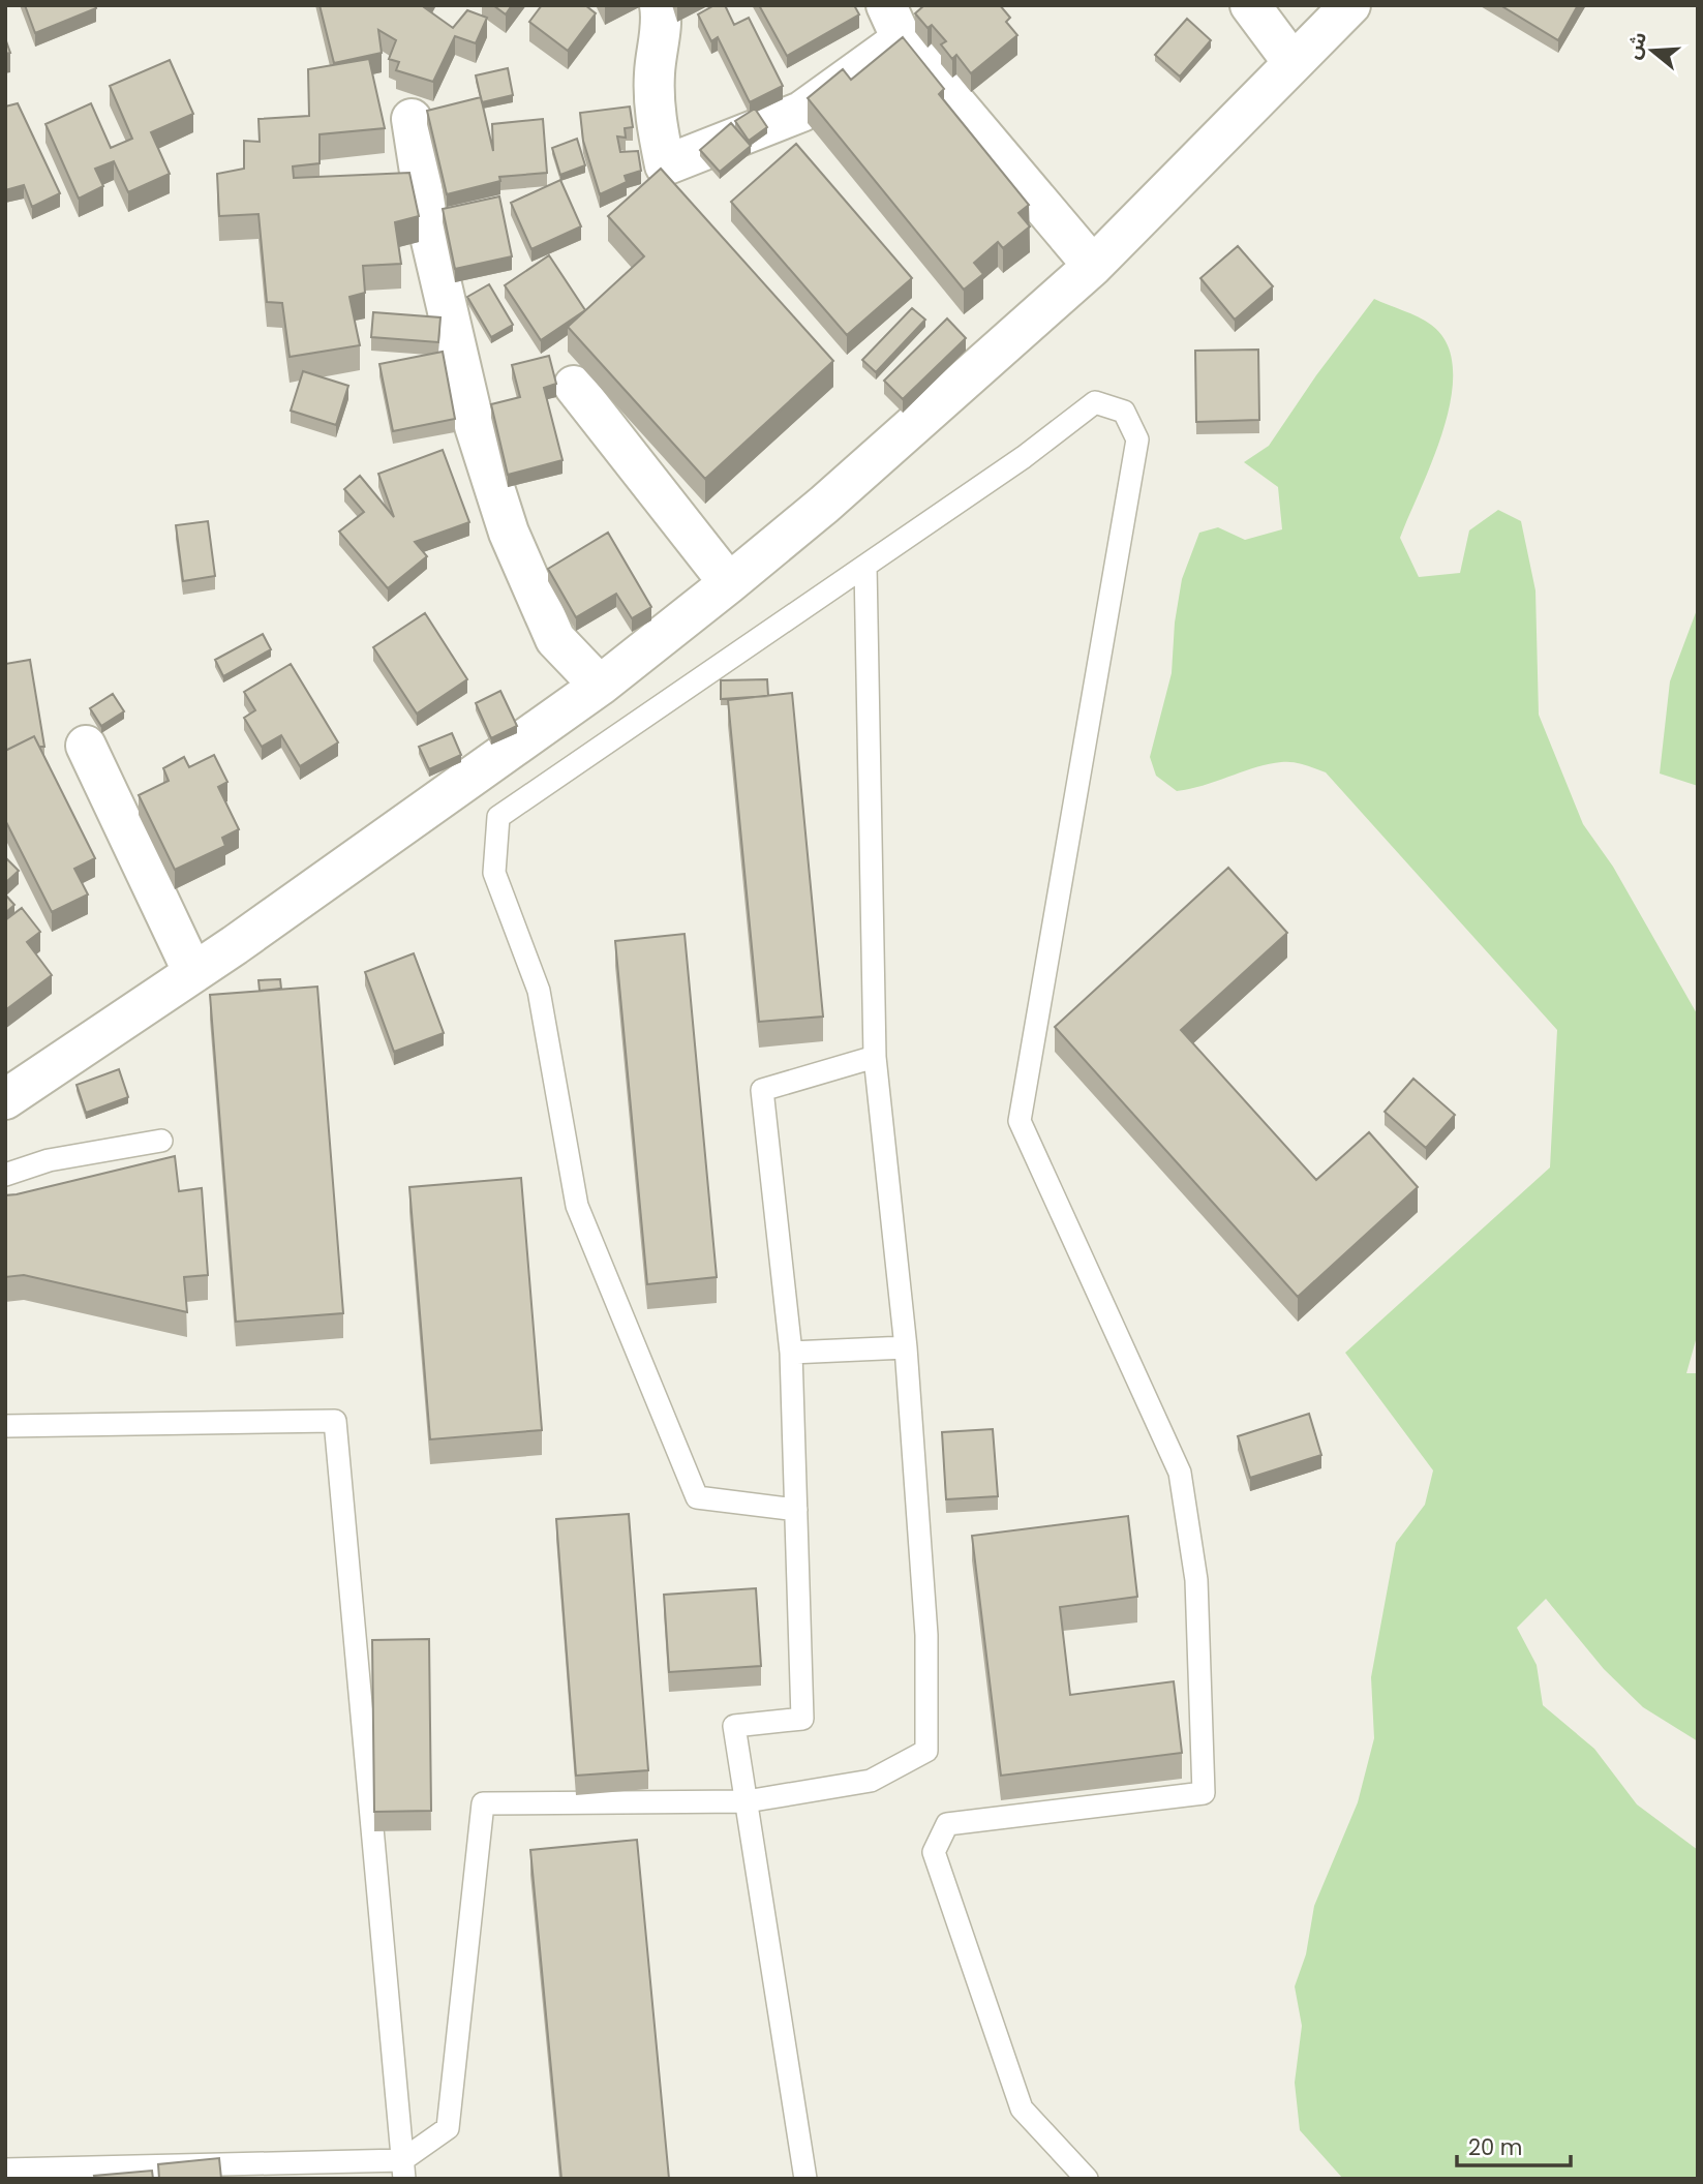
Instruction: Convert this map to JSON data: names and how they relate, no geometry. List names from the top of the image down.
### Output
{
  "scale_bar": "20 m",
  "north": "left"
}
